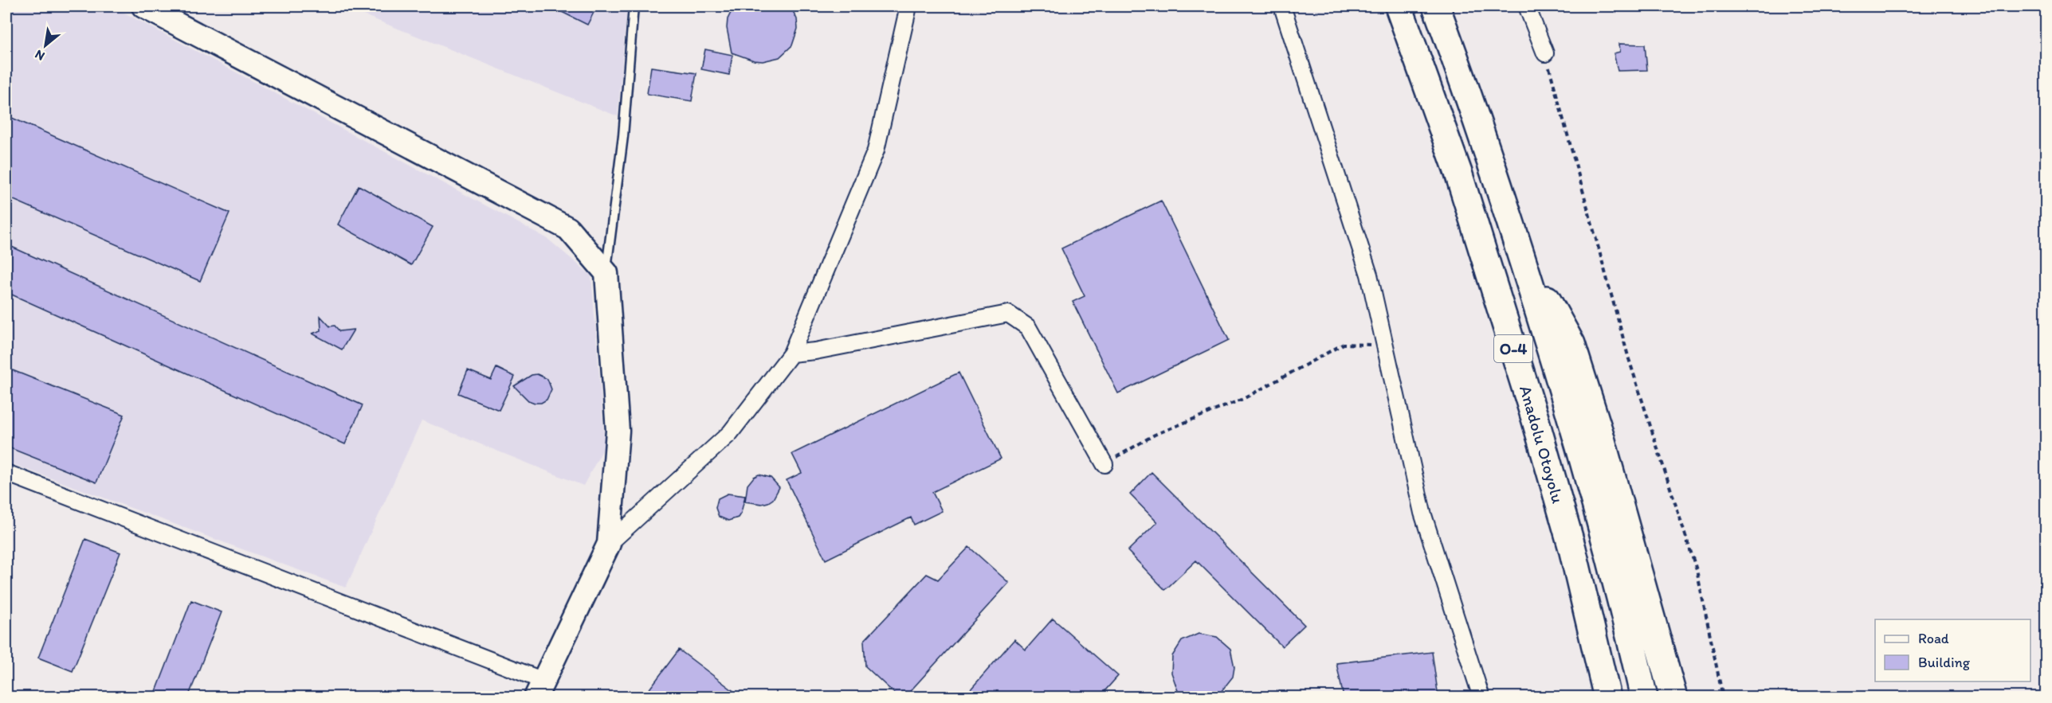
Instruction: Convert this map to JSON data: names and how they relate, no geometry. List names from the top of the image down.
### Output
{
  "streets": {
    "highway": ["O-4", "Anadolu Otoyolu"]
  },
  "legend": ["Road", "Building"],
  "north": "bottom left"
}
